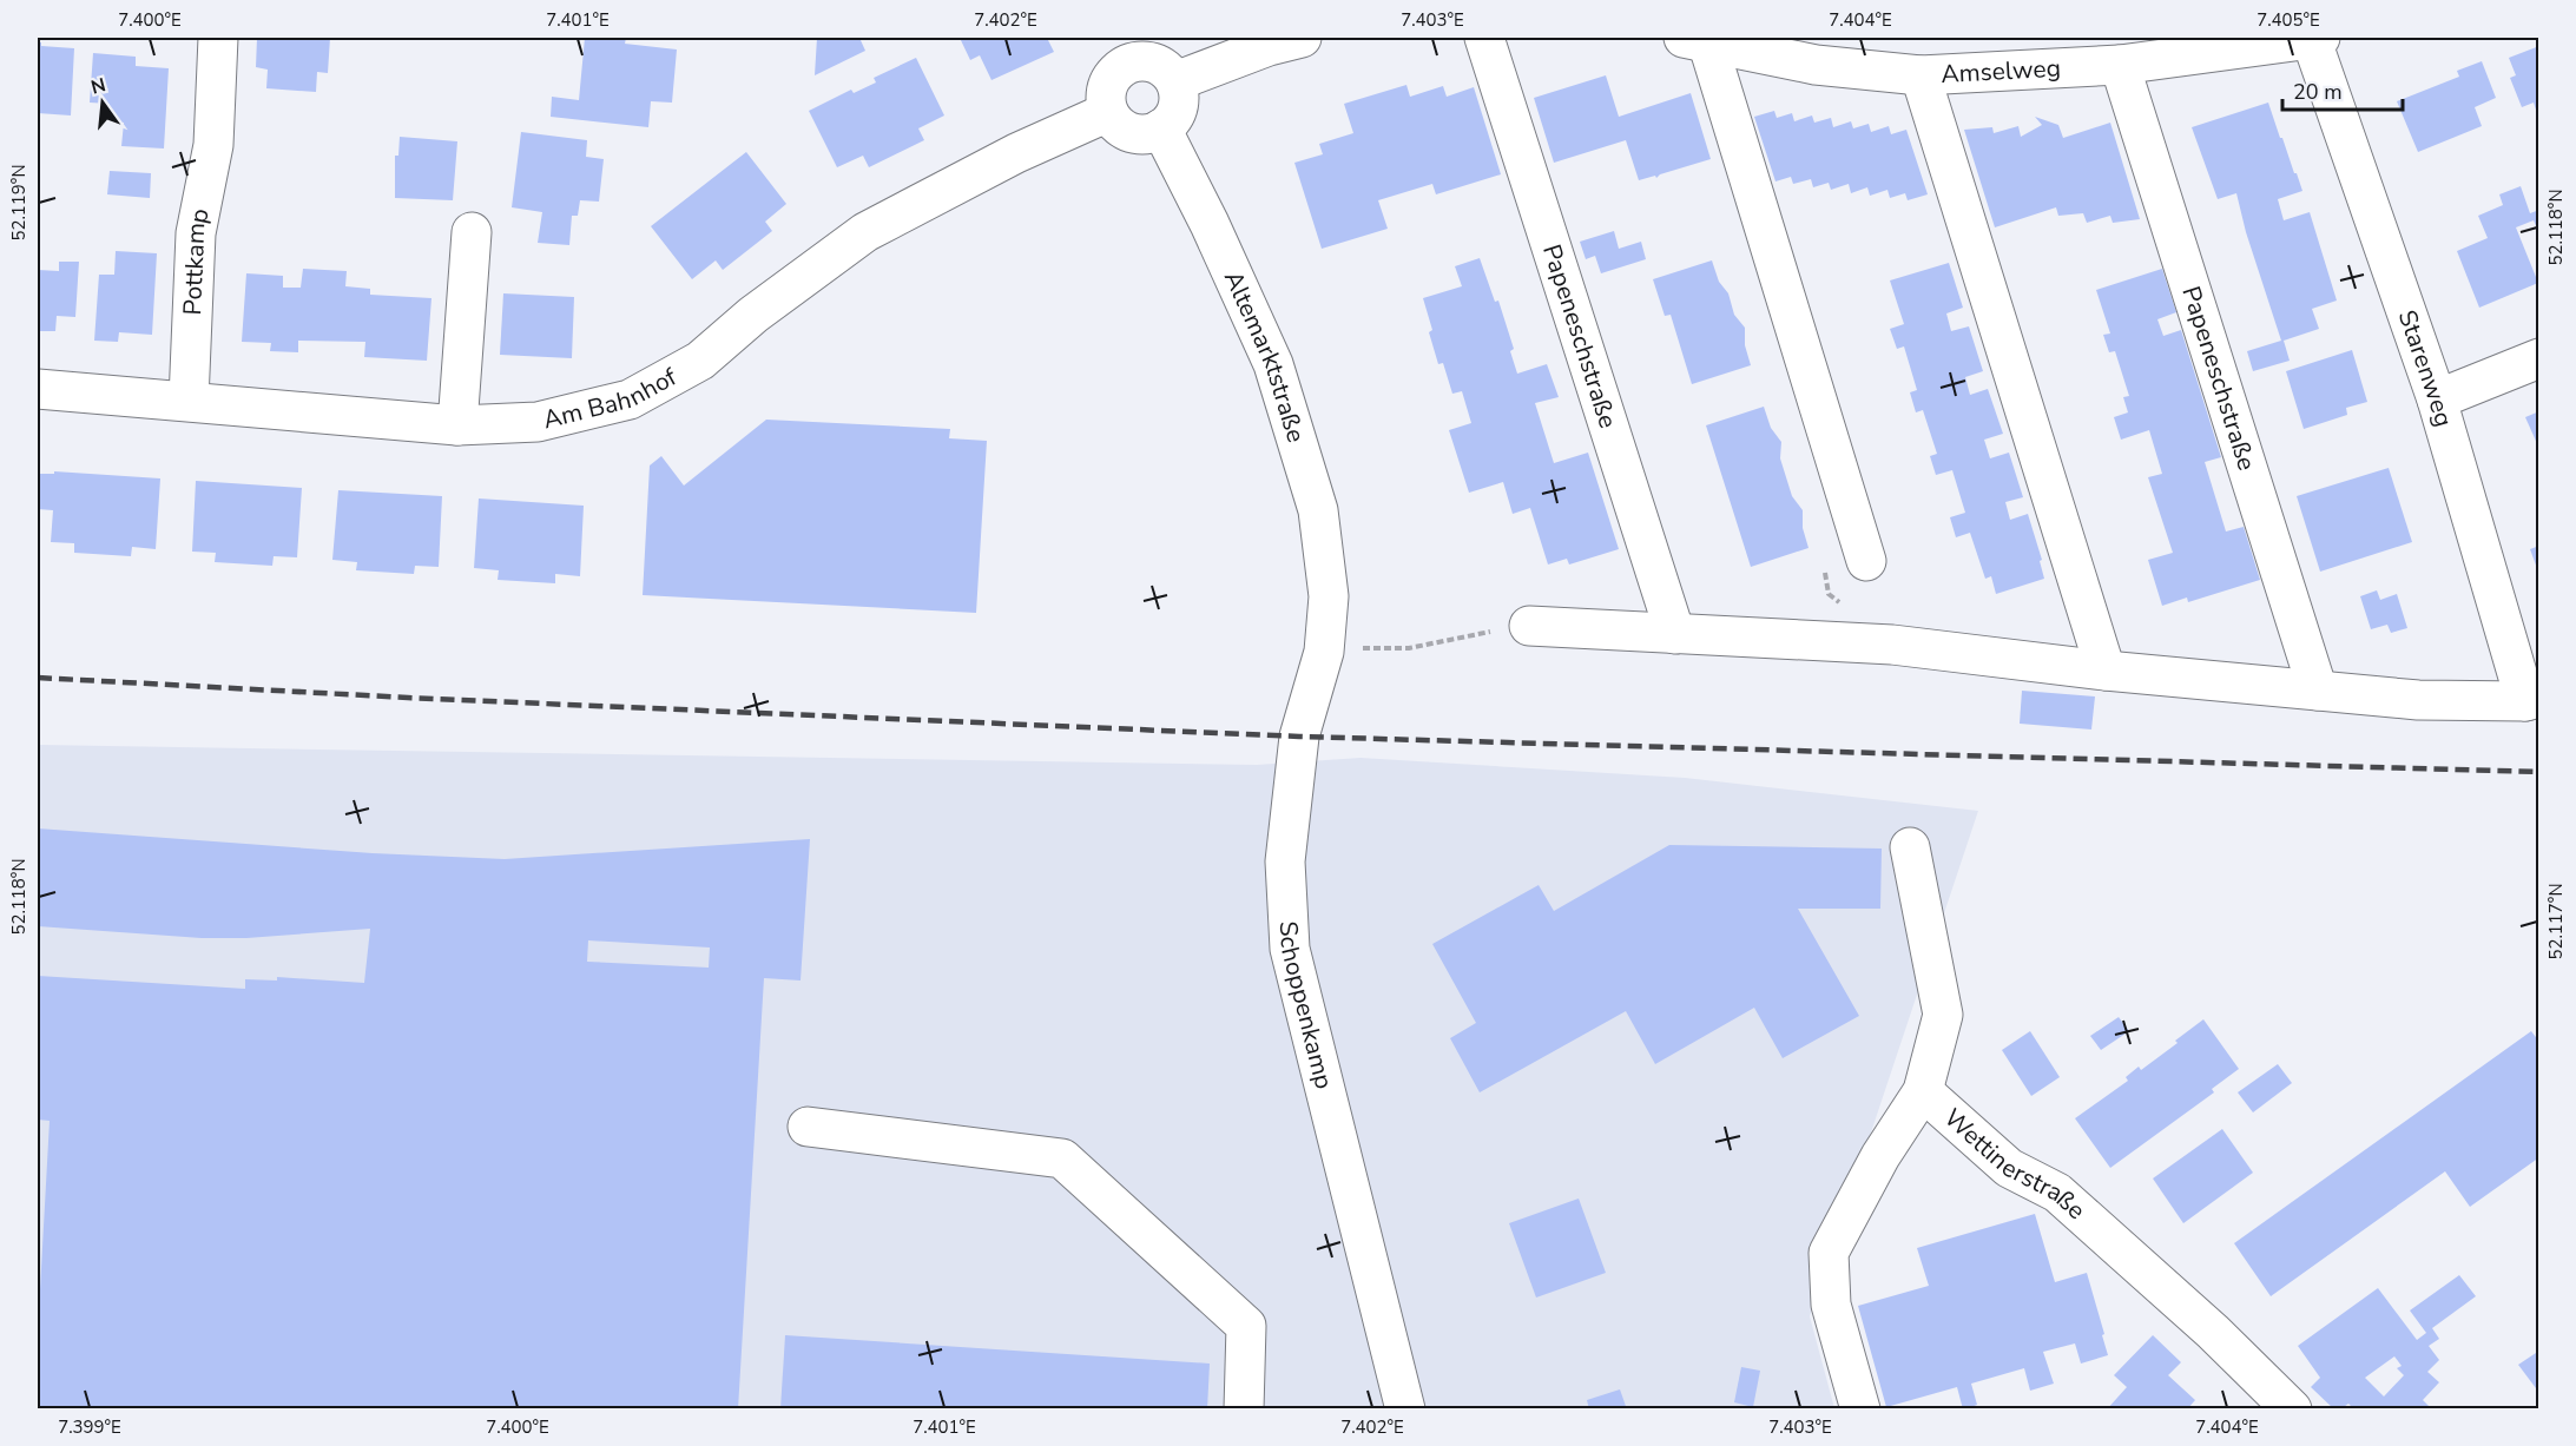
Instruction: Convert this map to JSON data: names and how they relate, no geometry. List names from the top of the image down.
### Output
{
  "streets": {
    "street": [
      "Amselweg",
      "Pottkamp",
      "Papeneschstraße",
      "Altemarktstraße",
      "Starenweg",
      "Am Bahnhof",
      "Schoppenkamp",
      "Wettinerstraße"
    ]
  },
  "crossings": [
    ["Amselweg", "Papeneschstraße"],
    ["Amselweg", "Starenweg"],
    ["Pottkamp", "Am Bahnhof"],
    ["Altemarktstraße", "Am Bahnhof"],
    ["Altemarktstraße", "Schoppenkamp"]
  ],
  "scale_bar": "20 m",
  "north": "top",
  "coordinates": [
    "7.400°E",
    "7.401°E",
    "7.402°E",
    "7.403°E",
    "7.404°E",
    "7.405°E",
    "52.119°N",
    "52.118°N",
    "52.117°N",
    "7.399°E"
  ]
}
